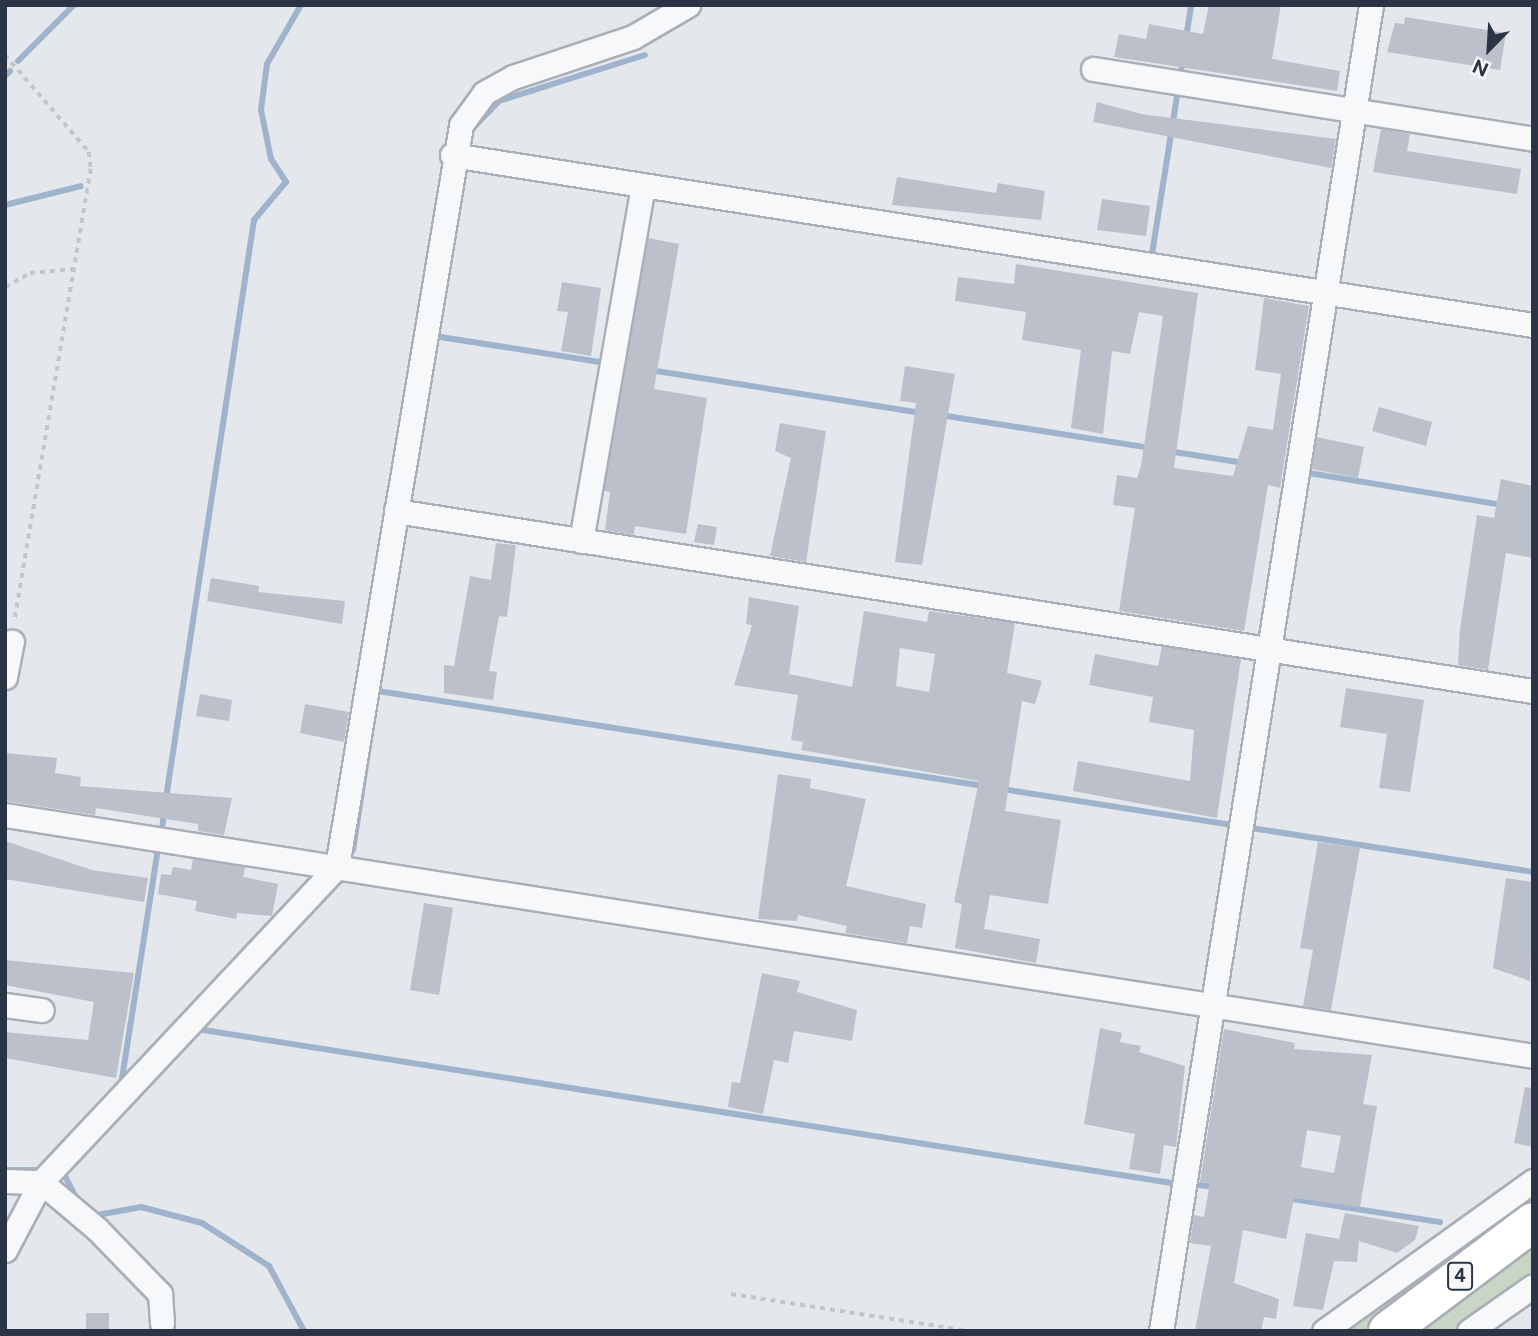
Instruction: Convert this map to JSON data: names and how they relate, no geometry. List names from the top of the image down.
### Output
{
  "streets": {
    "highway": ["4"]
  },
  "north": "bottom left"
}
